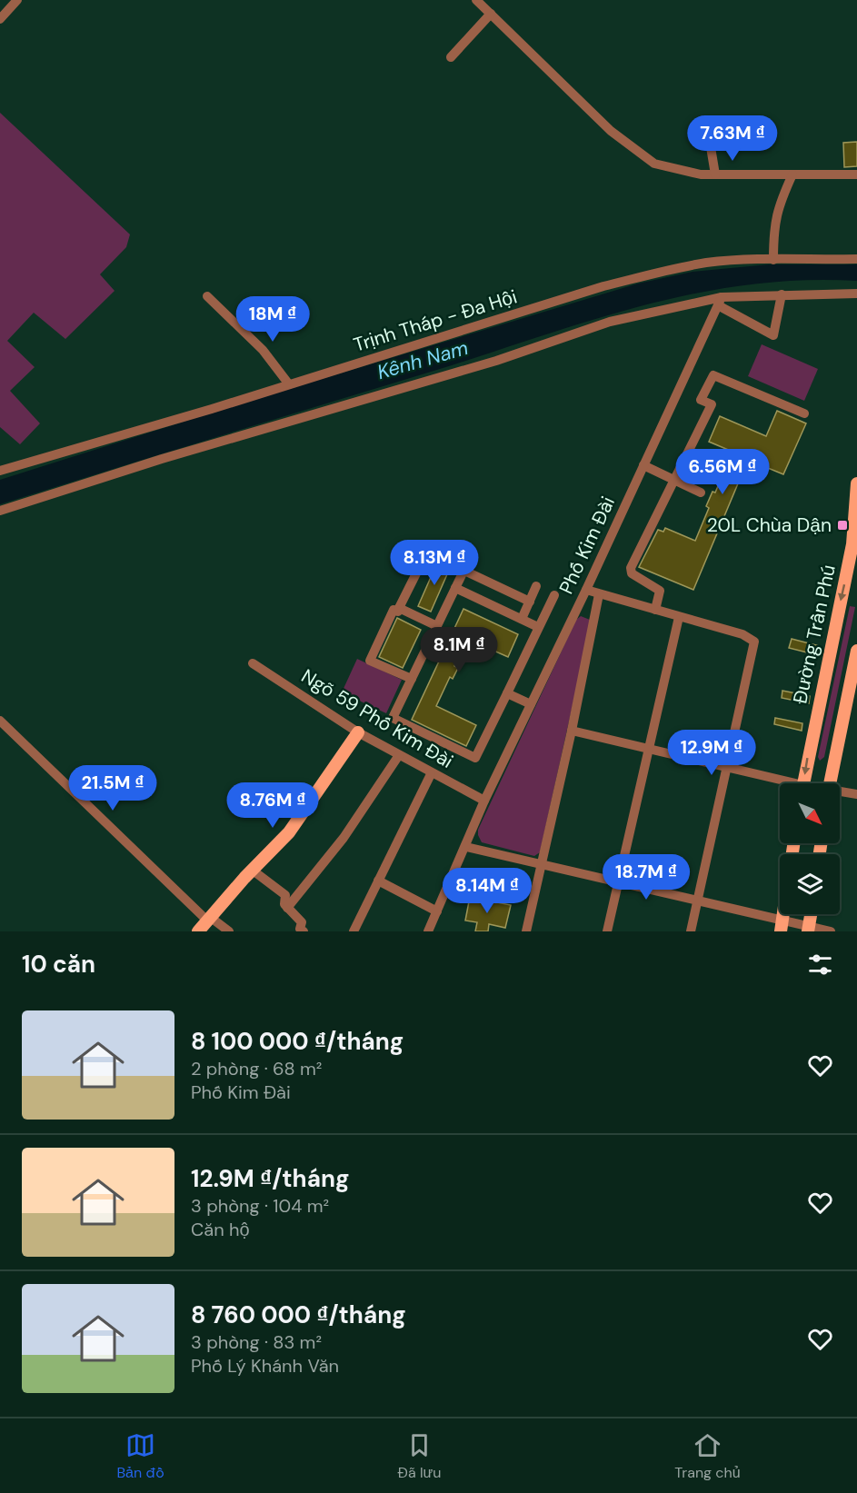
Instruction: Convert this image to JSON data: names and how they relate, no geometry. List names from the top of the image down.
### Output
{
  "streets": {
    "main road": ["Đường Trần Phú"],
    "street": ["Trịnh Tháp - Đa Hội", "Phố Kim Đài", "Ngõ 59 Phố Kim Đài"]
  },
  "crossings": [
    ["Phố Kim Đài", "Ngõ 59 Phố Kim Đài"]
  ],
  "water": ["Kênh Nam"],
  "places": {
    "transit": ["20L Chùa Dận"]
  },
  "north": "bottom right",
  "page": {
    "price": [
      "7.63M ₫",
      "18M ₫",
      "6.56M ₫",
      "8.13M ₫",
      "8.1M ₫",
      "12.9M ₫",
      "21.5M ₫",
      "8.76M ₫",
      "18.7M ₫",
      "8.14M ₫"
    ],
    "heading": "10 căn",
    "list": [
      {
        "name": "8 100 000 ₫/tháng",
        "note": "2 phòng · 68 m² · Phố Kim Đài"
      },
      {
        "name": "12.9M ₫/tháng",
        "note": "3 phòng · 104 m² · Căn hộ"
      },
      {
        "name": "8 760 000 ₫/tháng",
        "note": "3 phòng · 83 m² · Phố Lý Khánh Văn"
      }
    ],
    "tabs": ["Bản đồ", "Đã lưu", "Trang chủ"]
  }
}
